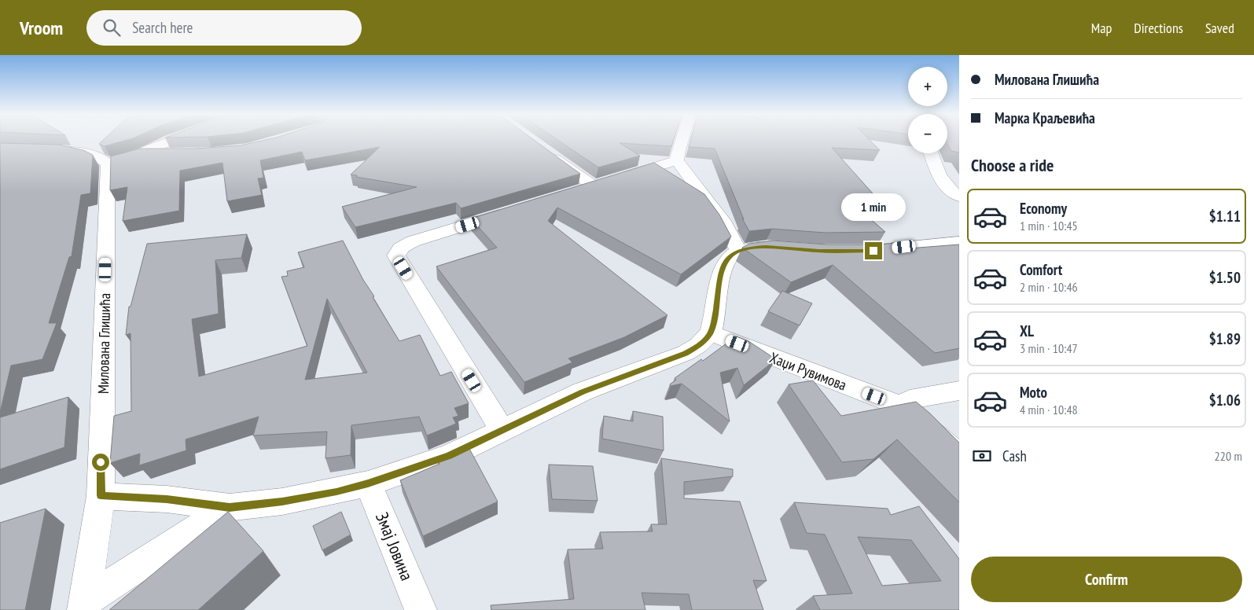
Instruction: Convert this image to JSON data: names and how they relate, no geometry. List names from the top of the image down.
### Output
{
  "streets": {
    "street": ["Милована Глишића", "Хаџи Рувимова", "Змај Јовина"]
  },
  "page": {
    "header": "Vroom",
    "search": "Search here",
    "nav": ["Map", "Directions", "Saved"],
    "banner": ["Милована Глишића", "Марка Краљевића"],
    "map_buttons": ["+", "−"],
    "heading": "Choose a ride",
    "list": [
      {
        "name": "Economy",
        "note": "1 min · 10:45",
        "value": "$1.11"
      },
      {
        "name": "Comfort",
        "note": "2 min · 10:46",
        "value": "$1.50"
      },
      {
        "name": "XL",
        "note": "3 min · 10:47",
        "value": "$1.89"
      },
      {
        "name": "Moto",
        "note": "4 min · 10:48",
        "value": "$1.06"
      }
    ],
    "bubble": "1 min",
    "pay": ["Cash", "220 m"],
    "buttons": "Confirm"
  }
}
